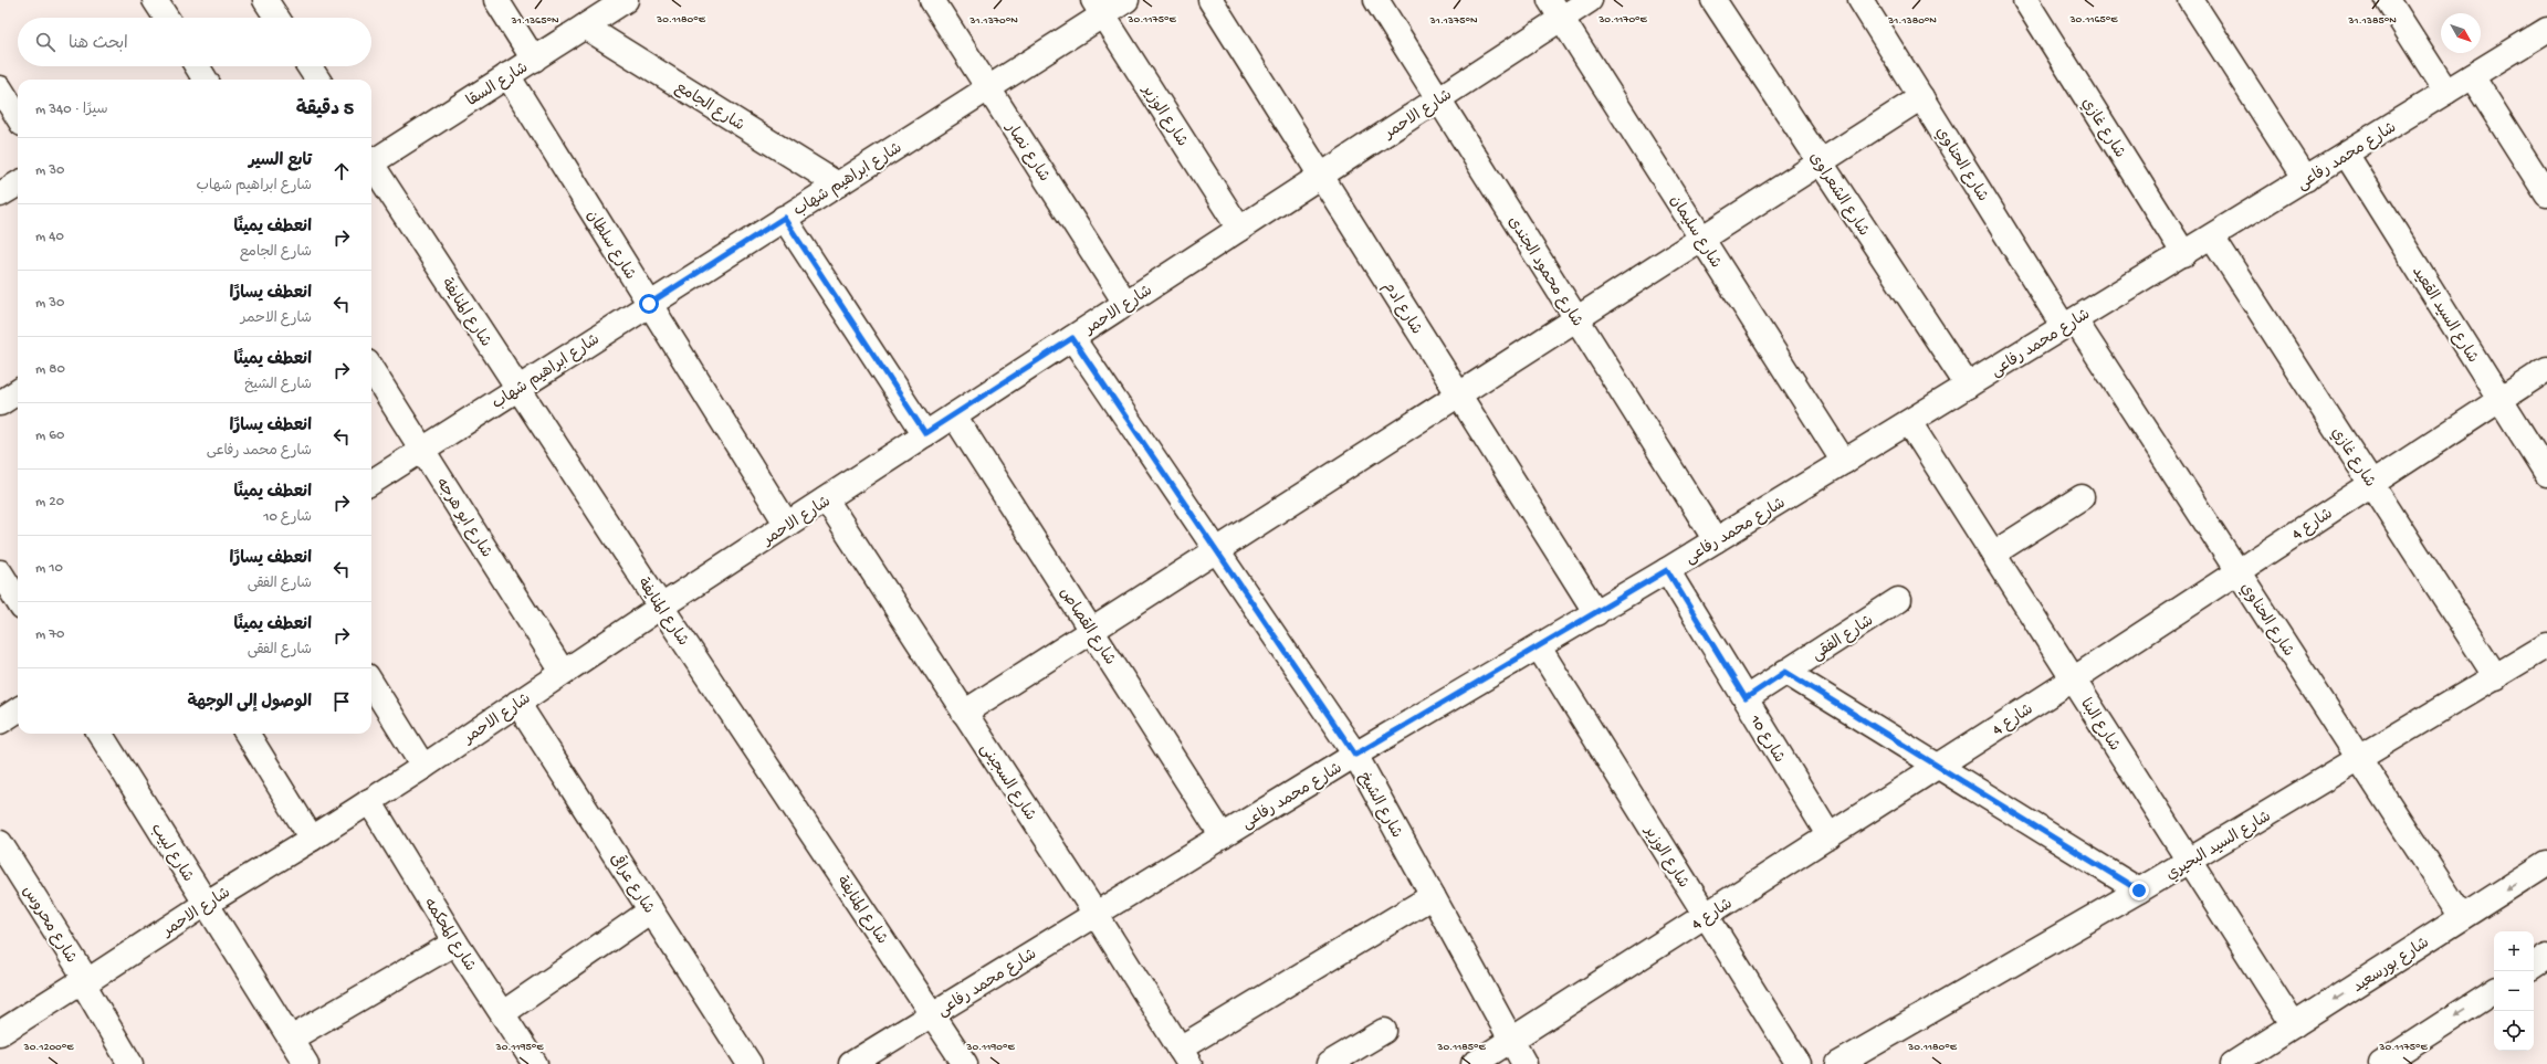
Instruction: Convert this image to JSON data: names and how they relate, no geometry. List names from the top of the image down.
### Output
{
  "streets": {
    "street": [
      "شارع السقا",
      "شارع الجامع",
      "شارع الاحمر",
      "شارع الوزير",
      "شارع غازي",
      "شارع نصار",
      "شارع محمد رفاعى",
      "شارع الحناوي",
      "شارع ابراهيم شهاب",
      "شارع الشعراوى",
      "شارع سليمان",
      "شارع سلطان",
      "شارع محمود الجندى",
      "شارع ادم",
      "شارع المنايفة",
      "شارع السيد القعيد",
      "شارع ابو هرجه",
      "شارع 4",
      "شارع القصاص",
      "شارع الفقى",
      "شارع البنا",
      "شارع 10",
      "شارع السجينى",
      "شارع الشيخ",
      "شارع السيد البحيري",
      "شارع لبيب",
      "شارع عراقى",
      "شارع محروس",
      "شارع المحكمه",
      "شارع بورسعيد"
    ]
  },
  "crossings": [
    ["شارع السقا", "شارع الجامع"],
    ["شارع السقا", "شارع سلطان"],
    ["شارع الجامع", "شارع ابراهيم شهاب"],
    ["شارع الاحمر", "شارع الوزير"],
    ["شارع الاحمر", "شارع نصار"],
    ["شارع الاحمر", "شارع سليمان"],
    ["شارع الاحمر", "شارع سلطان"],
    ["شارع الاحمر", "شارع محمود الجندى"],
    ["شارع الاحمر", "شارع ادم"],
    ["شارع الاحمر", "شارع المنايفة"],
    ["شارع الاحمر", "شارع ابو هرجه"],
    ["شارع الاحمر", "شارع القصاص"],
    ["شارع الاحمر", "شارع السجينى"],
    ["شارع الاحمر", "شارع الشيخ"],
    ["شارع الاحمر", "شارع لبيب"],
    ["شارع الاحمر", "شارع عراقى"],
    ["شارع الاحمر", "شارع محروس"],
    ["شارع الاحمر", "شارع المحكمه"],
    ["شارع الوزير", "شارع محمد رفاعى"],
    ["شارع الوزير", "شارع ابراهيم شهاب"],
    ["شارع الوزير", "شارع 4"],
    ["شارع غازي", "شارع محمد رفاعى"],
    ["شارع غازي", "شارع 4"],
    ["شارع غازي", "شارع السيد البحيري"],
    ["شارع نصار", "شارع ابراهيم شهاب"],
    ["شارع محمد رفاعى", "شارع الحناوي"],
    ["شارع محمد رفاعى", "شارع الشعراوى"],
    ["شارع محمد رفاعى", "شارع سليمان"],
    ["شارع محمد رفاعى", "شارع محمود الجندى"],
    ["شارع محمد رفاعى", "شارع ادم"],
    ["شارع محمد رفاعى", "شارع المنايفة"],
    ["شارع محمد رفاعى", "شارع السيد القعيد"],
    ["شارع محمد رفاعى", "شارع القصاص"],
    ["شارع محمد رفاعى", "شارع البنا"],
    ["شارع محمد رفاعى", "شارع 10"],
    ["شارع محمد رفاعى", "شارع السجينى"],
    ["شارع محمد رفاعى", "شارع الشيخ"],
    ["شارع الحناوي", "شارع 4"],
    ["شارع الحناوي", "شارع السيد البحيري"],
    ["شارع الحناوي", "شارع بورسعيد"],
    ["شارع ابراهيم شهاب", "شارع سلطان"],
    ["شارع ابراهيم شهاب", "شارع المنايفة"],
    ["شارع ابراهيم شهاب", "شارع ابو هرجه"],
    ["شارع السيد القعيد", "شارع 4"],
    ["شارع 4", "شارع البنا"],
    ["شارع 4", "شارع 10"],
    ["شارع 4", "شارع الشيخ"],
    ["شارع الفقى", "شارع 10"],
    ["شارع البنا", "شارع السيد البحيري"],
    ["شارع البنا", "شارع بورسعيد"]
  ],
  "north": "bottom right",
  "page": {
    "search": "ابحث هنا",
    "heading": ["5 دقيقة", "سيرًا · 340 m"],
    "list": [
      ["تابع السير", "شارع ابراهيم شهاب", "30 m"],
      ["انعطف يمينًا", "شارع الجامع", "40 m"],
      ["انعطف يسارًا", "شارع الاحمر", "30 m"],
      ["انعطف يمينًا", "شارع الشيخ", "80 m"],
      ["انعطف يسارًا", "شارع محمد رفاعى", "60 m"],
      ["انعطف يمينًا", "شارع 10", "20 m"],
      ["انعطف يسارًا", "شارع الفقى", "10 m"],
      ["انعطف يمينًا", "شارع الفقى", "70 m"],
      "الوصول إلى الوجهة"
    ],
    "map_buttons": ["+", "−"]
  },
  "coordinates": [
    "30.1180°E",
    "30.1175°E",
    "30.1170°E",
    "30.1165°E",
    "31.1365°N",
    "31.1370°N",
    "31.1375°N",
    "31.1380°N",
    "31.1385°N",
    "30.1200°E",
    "30.1195°E",
    "30.1190°E",
    "30.1185°E"
  ]
}
